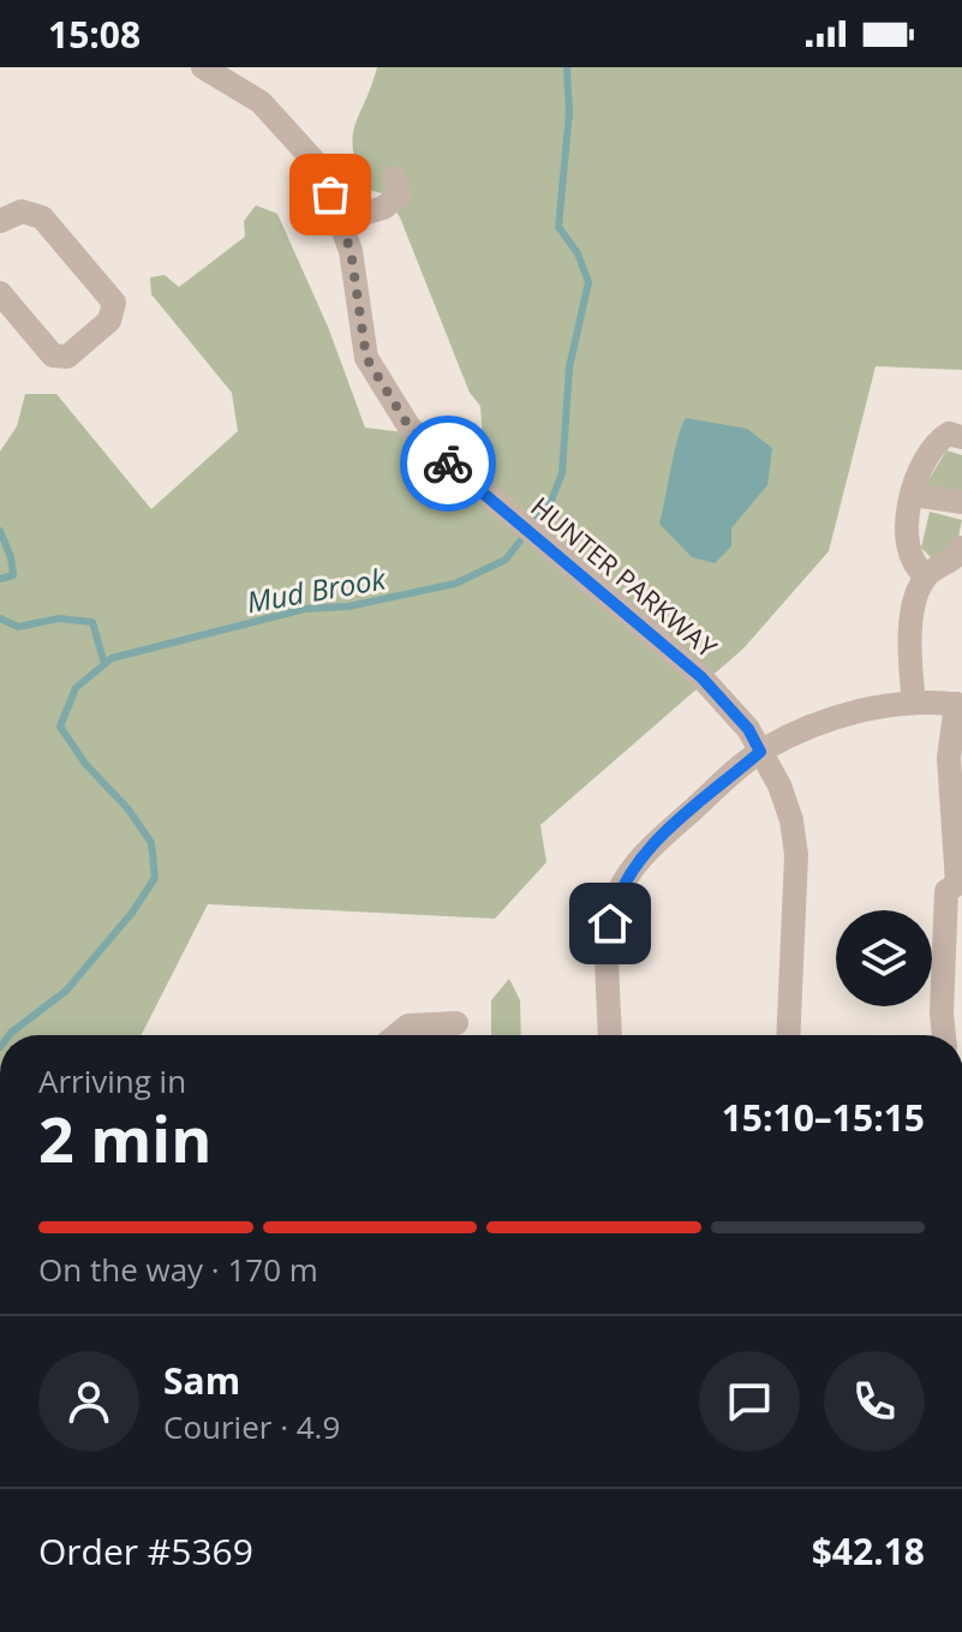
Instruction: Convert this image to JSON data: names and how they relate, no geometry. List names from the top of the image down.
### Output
{
  "streets": {
    "street": ["HUNTER PARKWAY"]
  },
  "water": ["Mud Brook"],
  "page": {
    "status": "15:08",
    "heading": ["2 min", "Arriving in", "15:10–15:15"],
    "panel": [
      "Sam",
      "Courier · 4.9",
      "Order #5369",
      "$42.18"
    ],
    "bar": "On the way · 170 m"
  }
}
